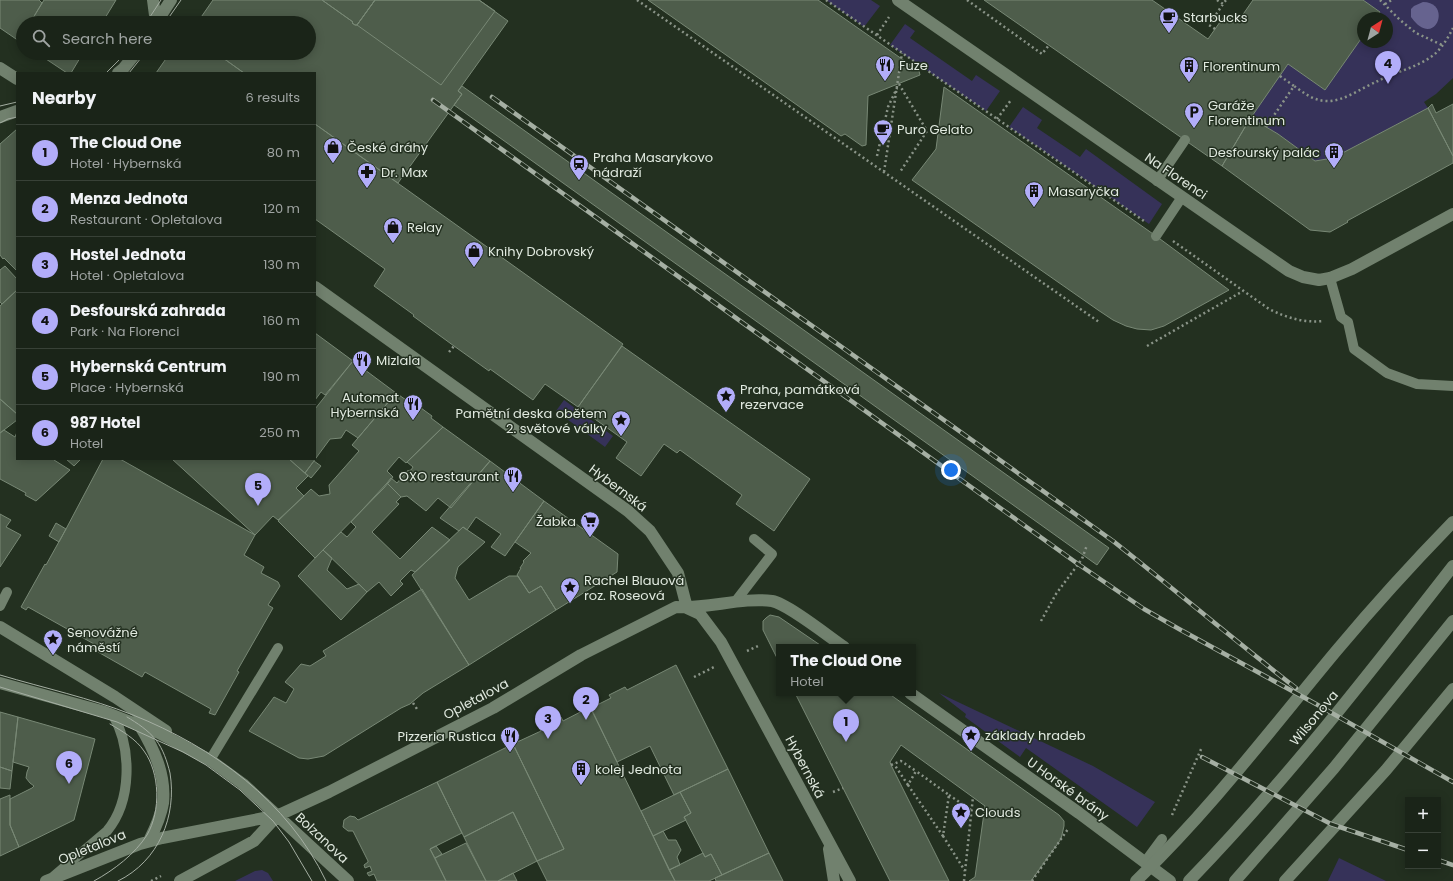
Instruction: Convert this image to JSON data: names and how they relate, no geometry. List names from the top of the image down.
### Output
{
  "streets": {
    "street": [
      "Na Florenci",
      "Hybernská",
      "Opletalova",
      "Wilsonova",
      "U Horské brány",
      "Bolzanova"
    ]
  },
  "crossings": [
    ["Hybernská", "Opletalova"],
    ["Opletalova", "Bolzanova"]
  ],
  "places": {
    "cafe": ["Starbucks", "Puro Gelato"],
    "restaurant": [
      "Fuze",
      "Mizlala",
      "Automat Hybernská",
      "OXO restaurant",
      "Pizzeria Rustica"
    ],
    "building": [
      "Florentinum",
      "Desfourský palác",
      "Masaryčka",
      "kolej Jednota"
    ],
    "parking": ["Garáže Florentinum"],
    "shop": ["České dráhy", "Relay", "Knihy Dobrovský"],
    "station": ["Praha Masarykovo nádraží"],
    "pharmacy": ["Dr. Max"],
    "place": [
      "Praha, památková rezervace",
      "Pamětní deska obětem 2. světové války",
      "Rachel Blauová roz. Roseová",
      "Senovážné náměstí",
      "základy hradeb",
      "Clouds"
    ],
    "supermarket": ["Žabka"]
  },
  "north": "top right",
  "page": {
    "search": "Search here",
    "pins": [
      "4",
      "5",
      "2",
      "3",
      "1",
      "6"
    ],
    "heading": ["Nearby", "6 results"],
    "list": [
      {
        "mark": "1",
        "name": "The Cloud One",
        "note": "Hotel · Hybernská",
        "value": "80 m"
      },
      {
        "mark": "2",
        "name": "Menza Jednota",
        "note": "Restaurant · Opletalova",
        "value": "120 m"
      },
      {
        "mark": "3",
        "name": "Hostel Jednota",
        "note": "Hotel · Opletalova",
        "value": "130 m"
      },
      {
        "mark": "4",
        "name": "Desfourská zahrada",
        "note": "Park · Na Florenci",
        "value": "160 m"
      },
      {
        "mark": "5",
        "name": "Hybernská Centrum",
        "note": "Place · Hybernská",
        "value": "190 m"
      },
      {
        "mark": "6",
        "name": "987 Hotel",
        "note": "Hotel",
        "value": "250 m"
      }
    ],
    "popup": ["The Cloud One", "Hotel"],
    "map_buttons": ["+", "−"]
  }
}
